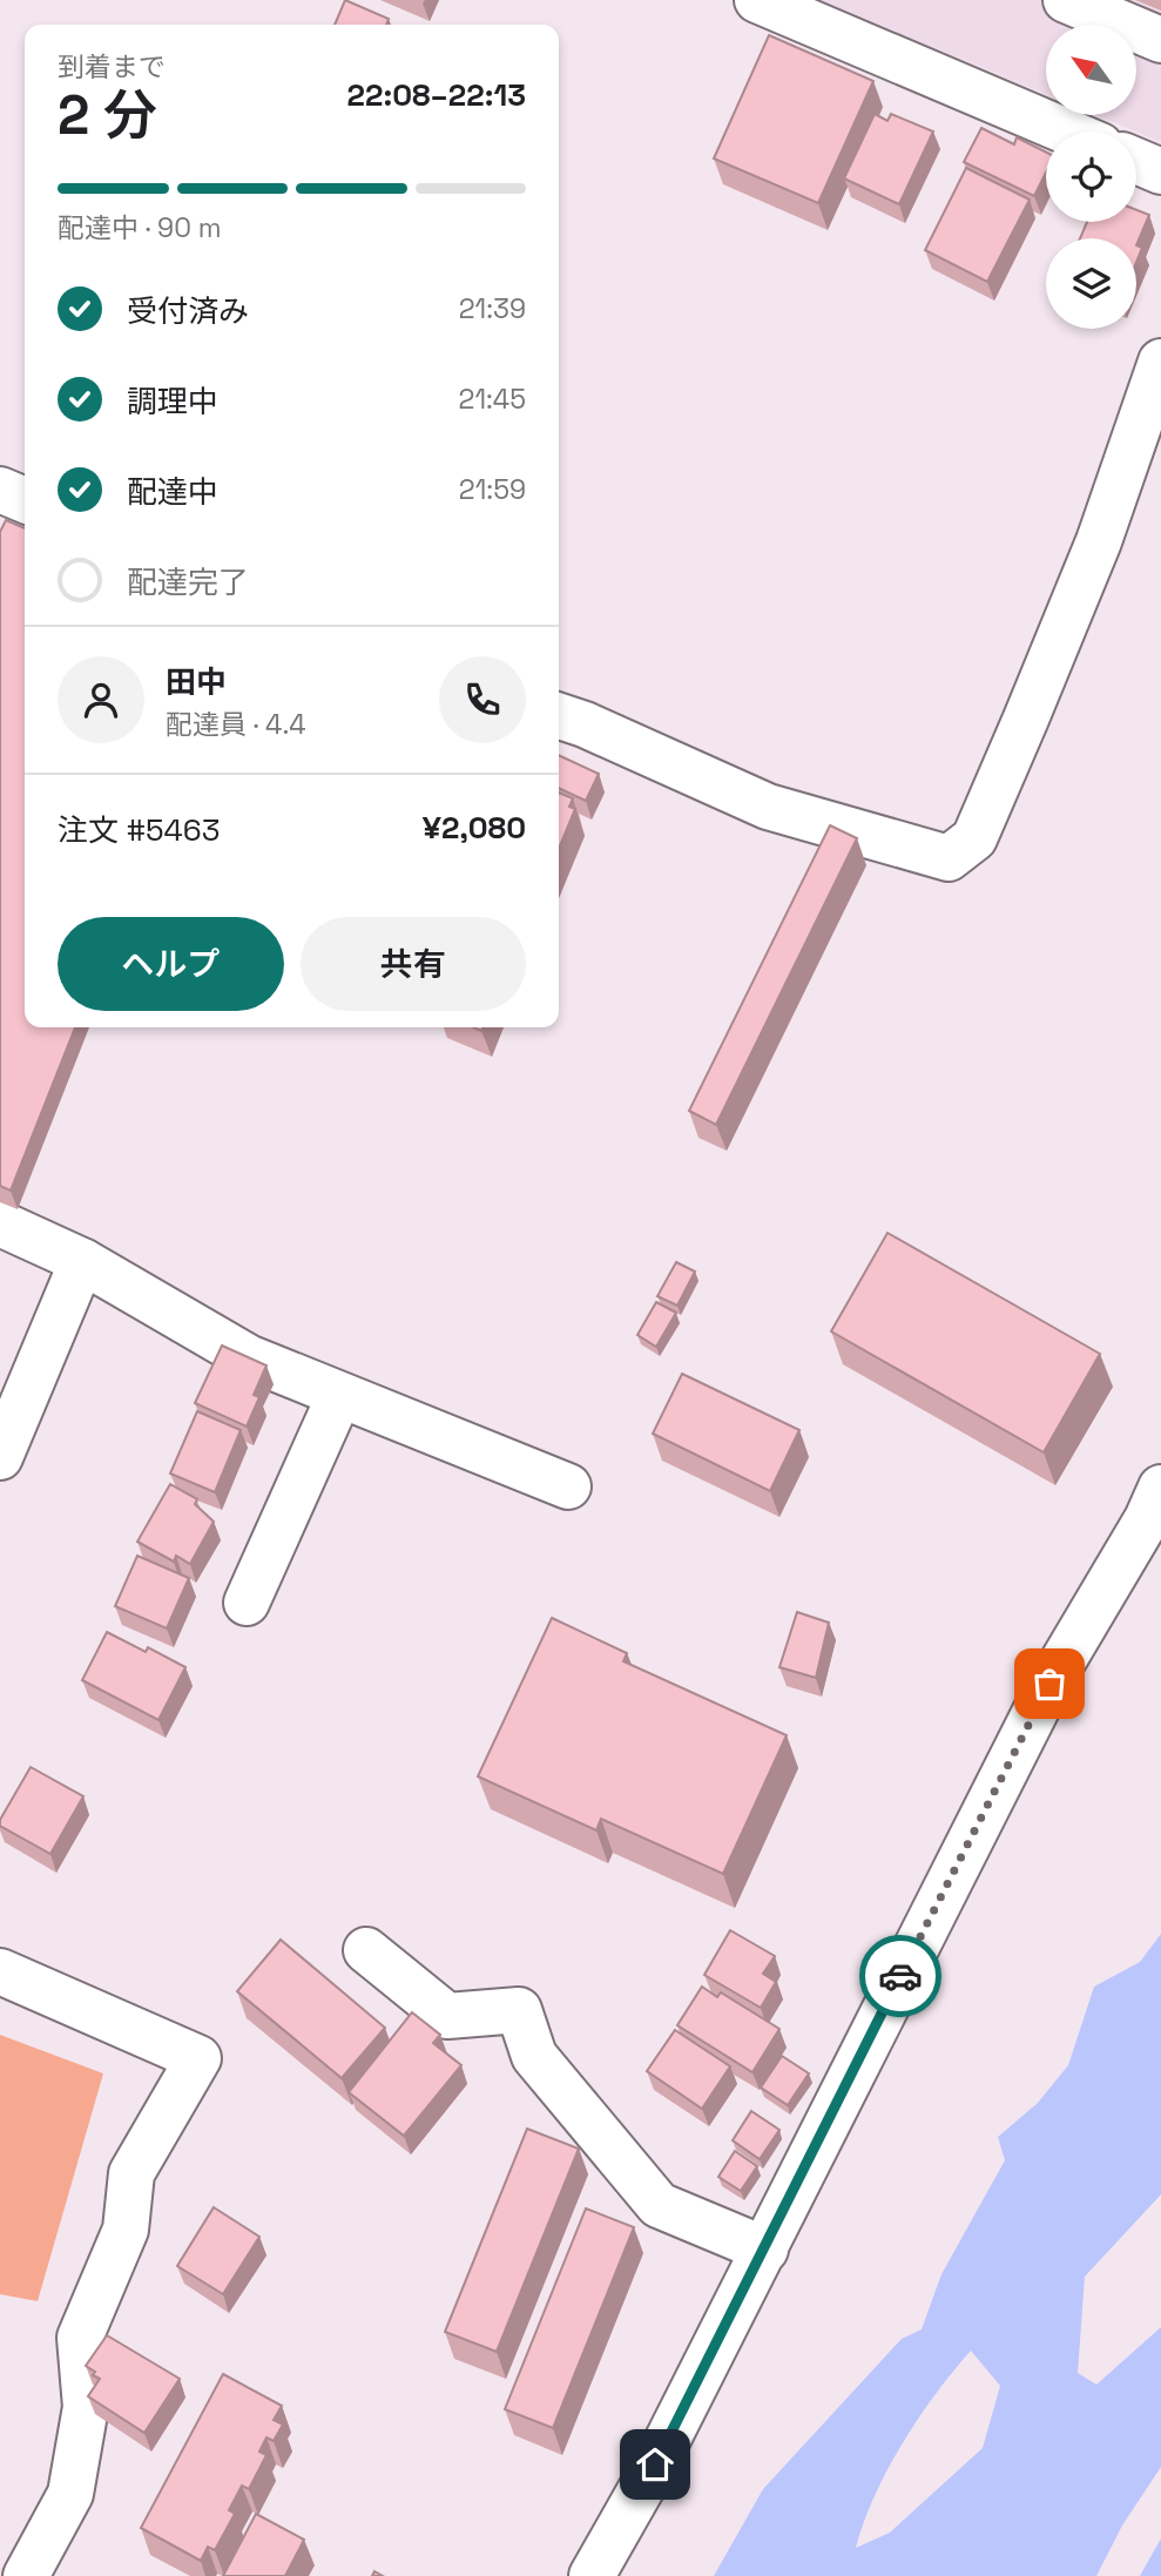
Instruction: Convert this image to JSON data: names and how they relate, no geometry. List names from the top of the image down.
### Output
{
  "north": "top left",
  "page": {
    "heading": ["2 分", "到着まで", "22:08–22:13"],
    "panel": [
      "田中",
      "配達員 · 4.4",
      "注文 #5463",
      "¥2,080"
    ],
    "bar": "配達中 · 90 m",
    "list": [
      ["受付済み", "21:39"],
      ["調理中", "21:45"],
      ["配達中", "21:59"],
      "配達完了"
    ],
    "buttons": ["ヘルプ", "共有"]
  }
}
